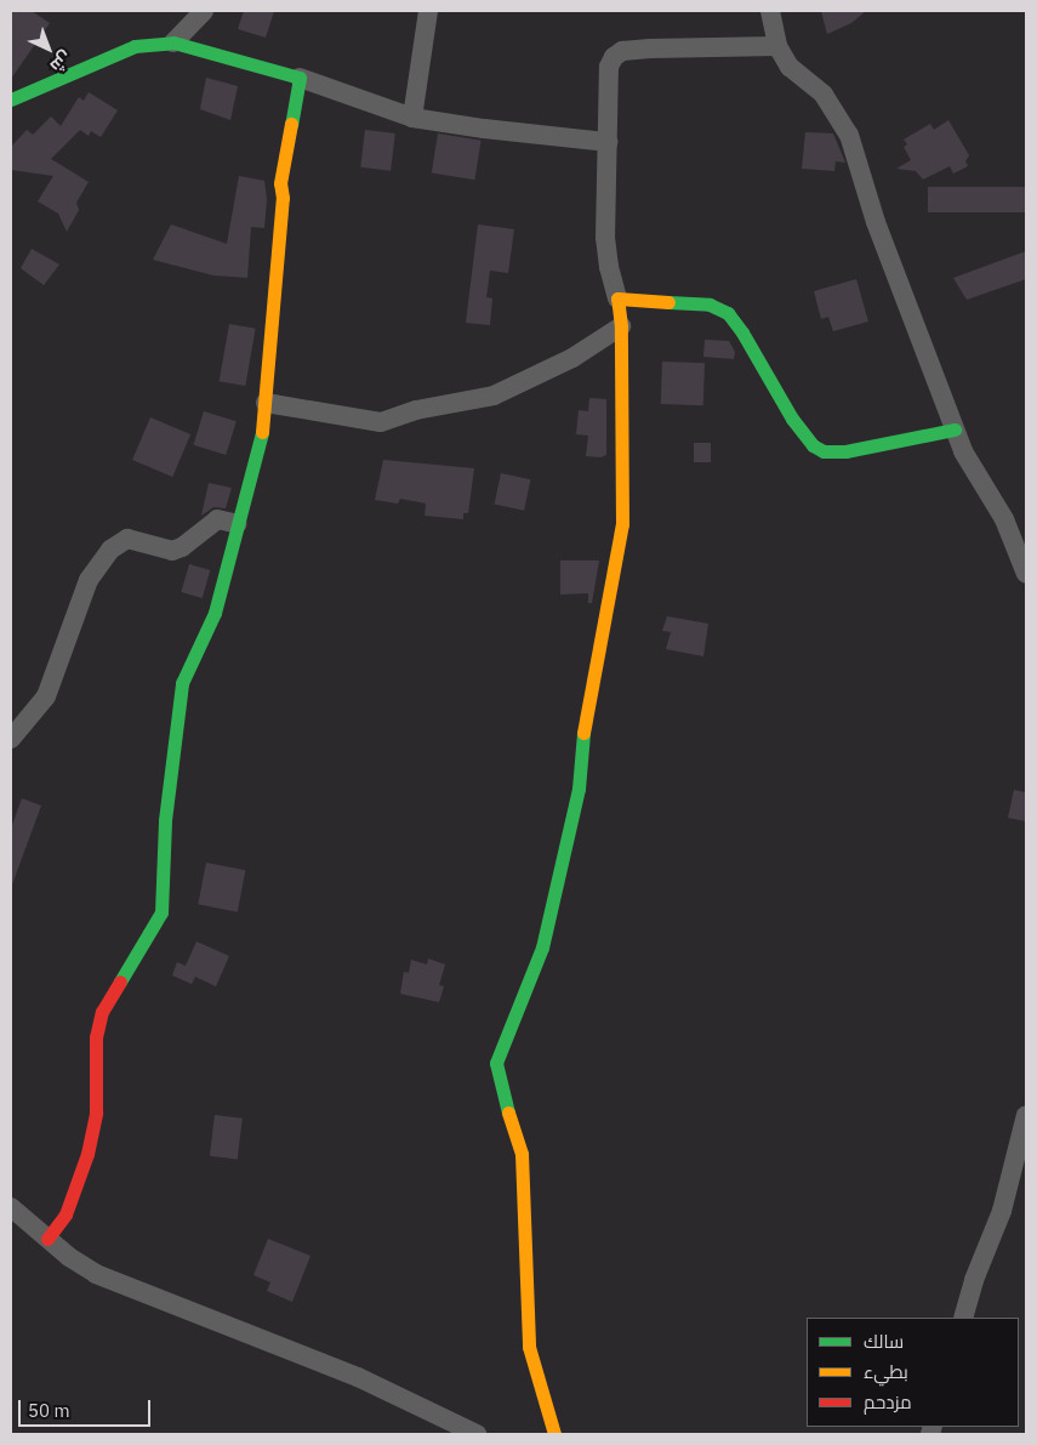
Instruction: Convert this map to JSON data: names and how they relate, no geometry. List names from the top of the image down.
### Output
{
  "legend": ["سالك", "بطيء", "مزدحم"],
  "scale_bar": "50 m",
  "north": "bottom right"
}
